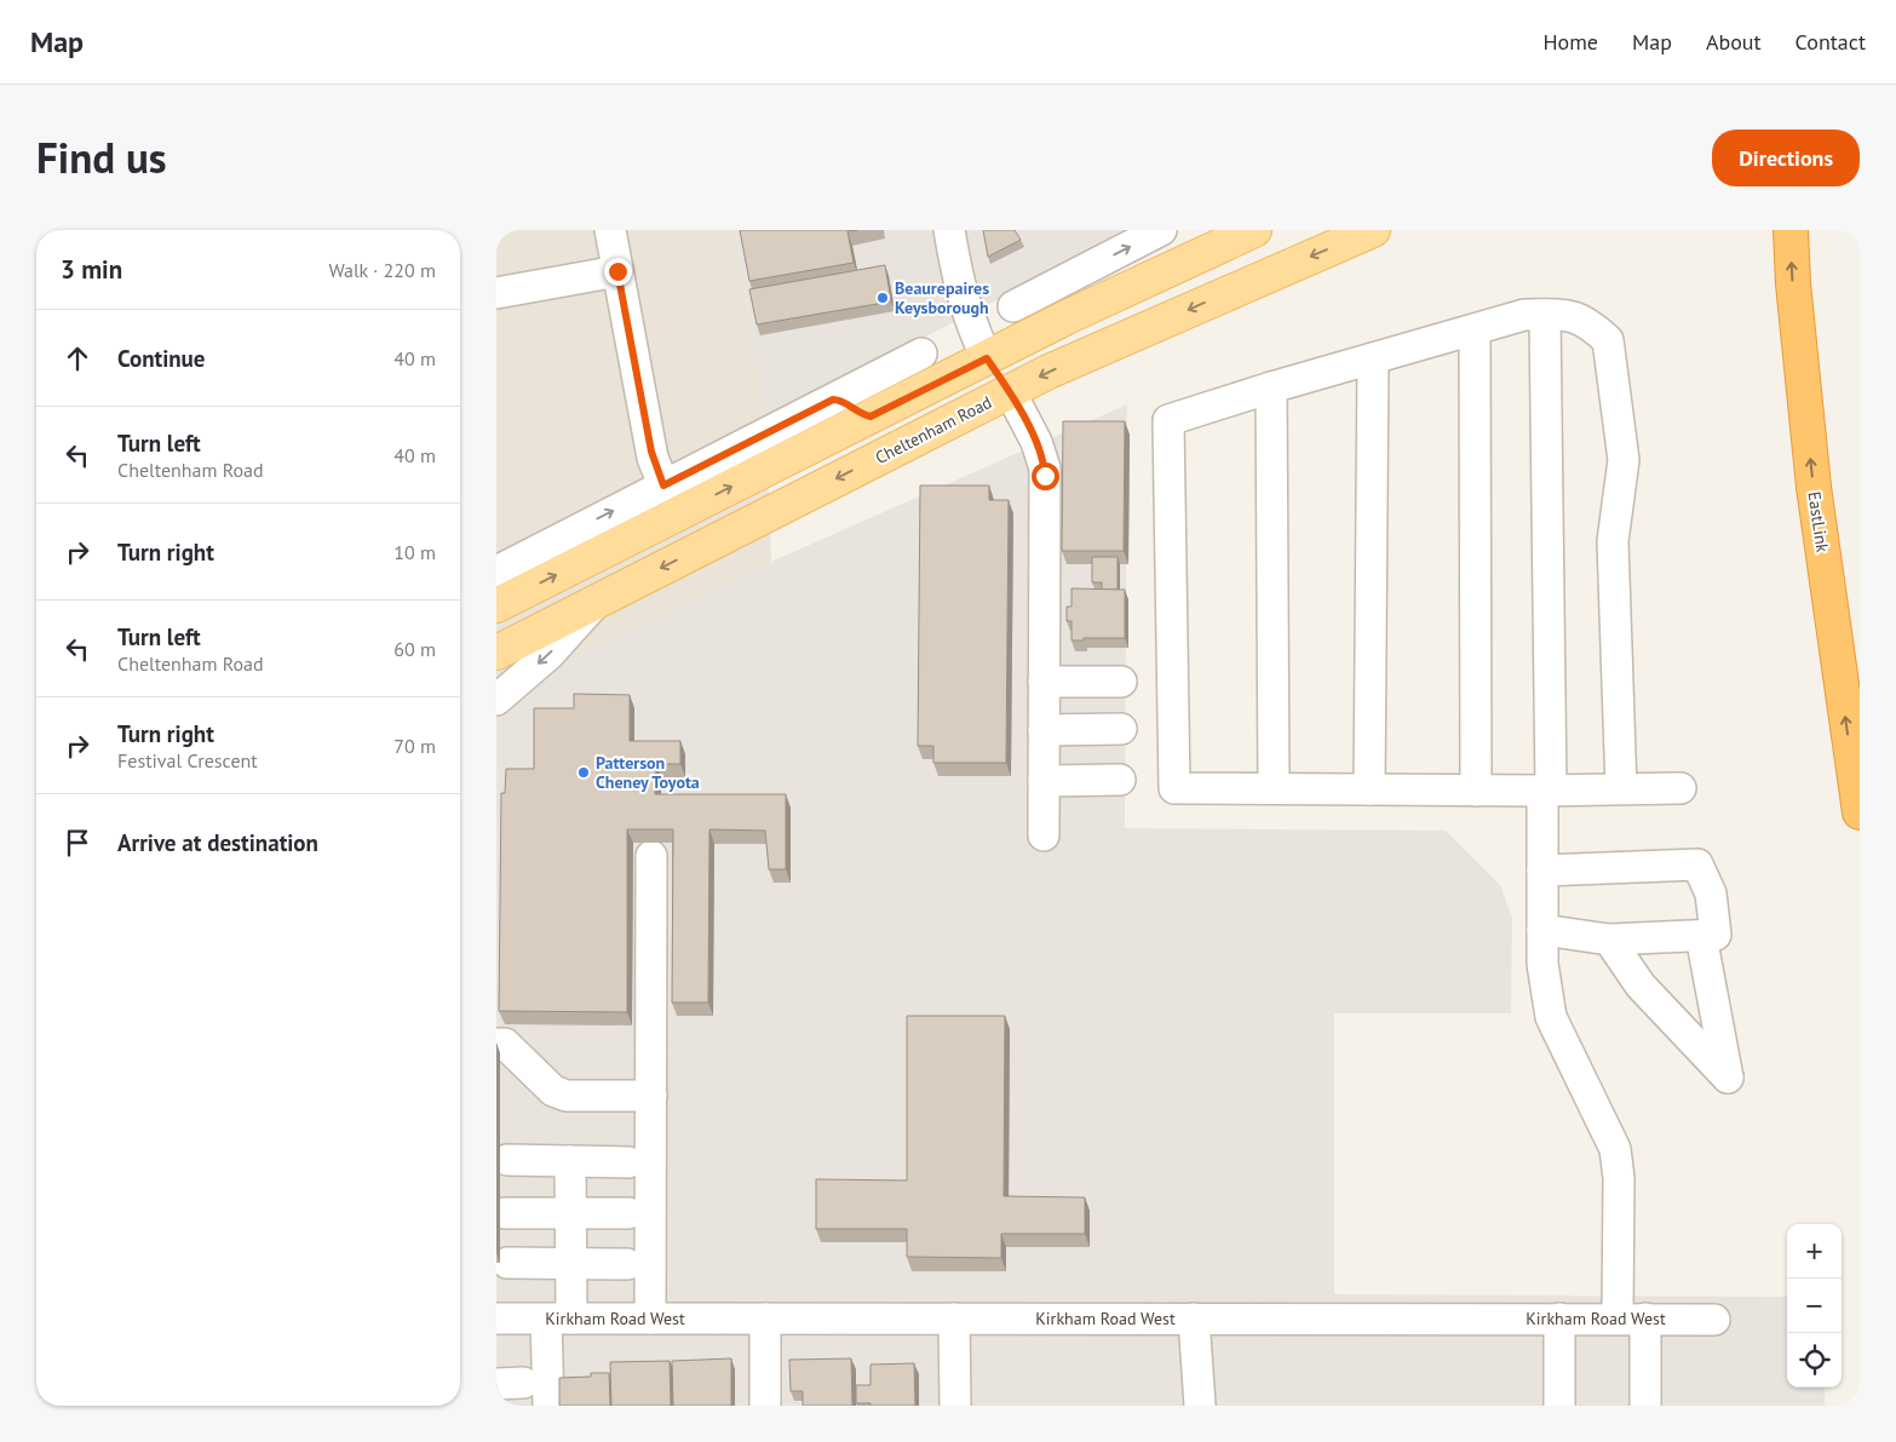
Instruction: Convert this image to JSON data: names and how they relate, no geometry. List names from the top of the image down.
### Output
{
  "streets": {
    "highway": ["EastLink"],
    "main road": ["Cheltenham Road"],
    "street": ["Kirkham Road West"]
  },
  "one_way": ["EastLink"],
  "places": ["Beaurepaires Keysborough", "Patterson Cheney Toyota"],
  "page": {
    "header": "Map",
    "nav": [
      "Home",
      "Map",
      "About",
      "Contact"
    ],
    "title": "Find us",
    "buttons": "Directions",
    "heading": ["3 min", "Walk · 220 m"],
    "list": [
      ["Continue", "40 m"],
      ["Turn left", "Cheltenham Road", "40 m"],
      ["Turn right", "10 m"],
      ["Turn left", "Cheltenham Road", "60 m"],
      ["Turn right", "Festival Crescent", "70 m"],
      "Arrive at destination"
    ],
    "map_buttons": ["+", "−"]
  }
}
